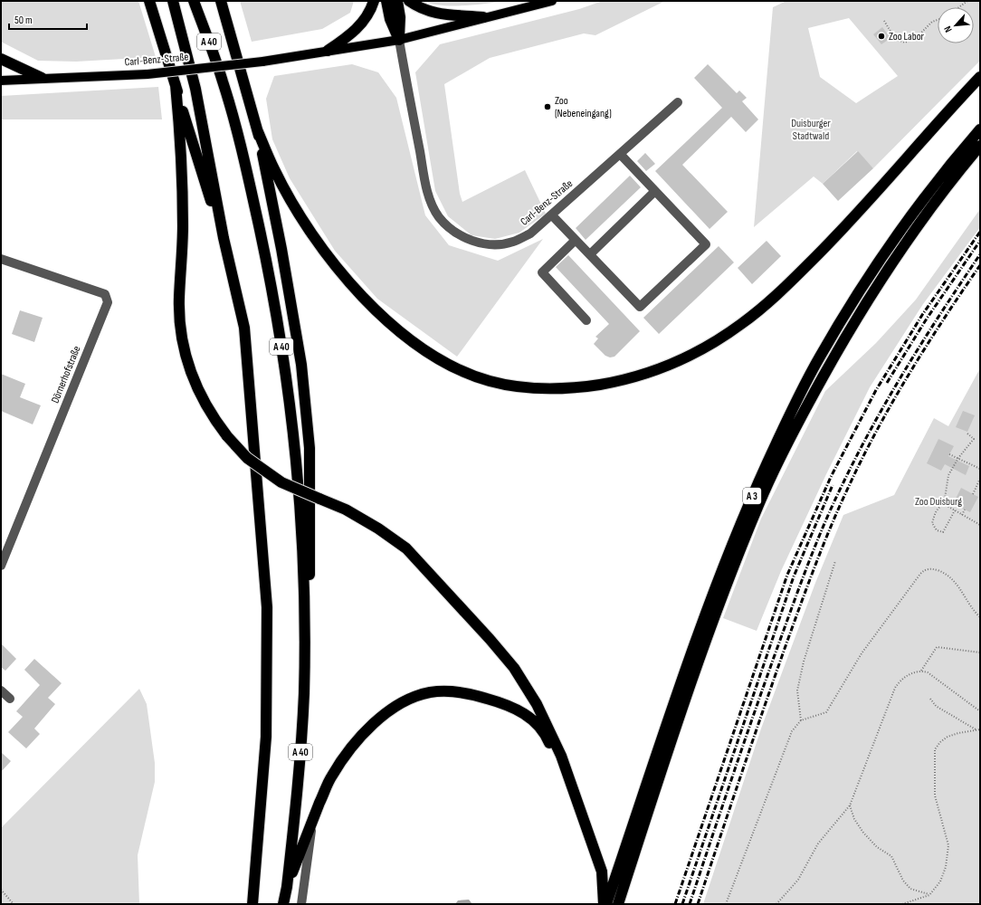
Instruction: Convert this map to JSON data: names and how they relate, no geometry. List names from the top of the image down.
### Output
{
  "streets": {
    "highway": ["A 40", "A 3"],
    "main road": ["Carl-Benz-Straße"],
    "street": ["Dörnerhofstraße"]
  },
  "parks": ["Duisburger Stadtwald", "Zoo Duisburg"],
  "places": ["Zoo Labor", "Zoo (Nebeneingang)"],
  "scale_bar": "50 m",
  "north": "bottom left"
}
